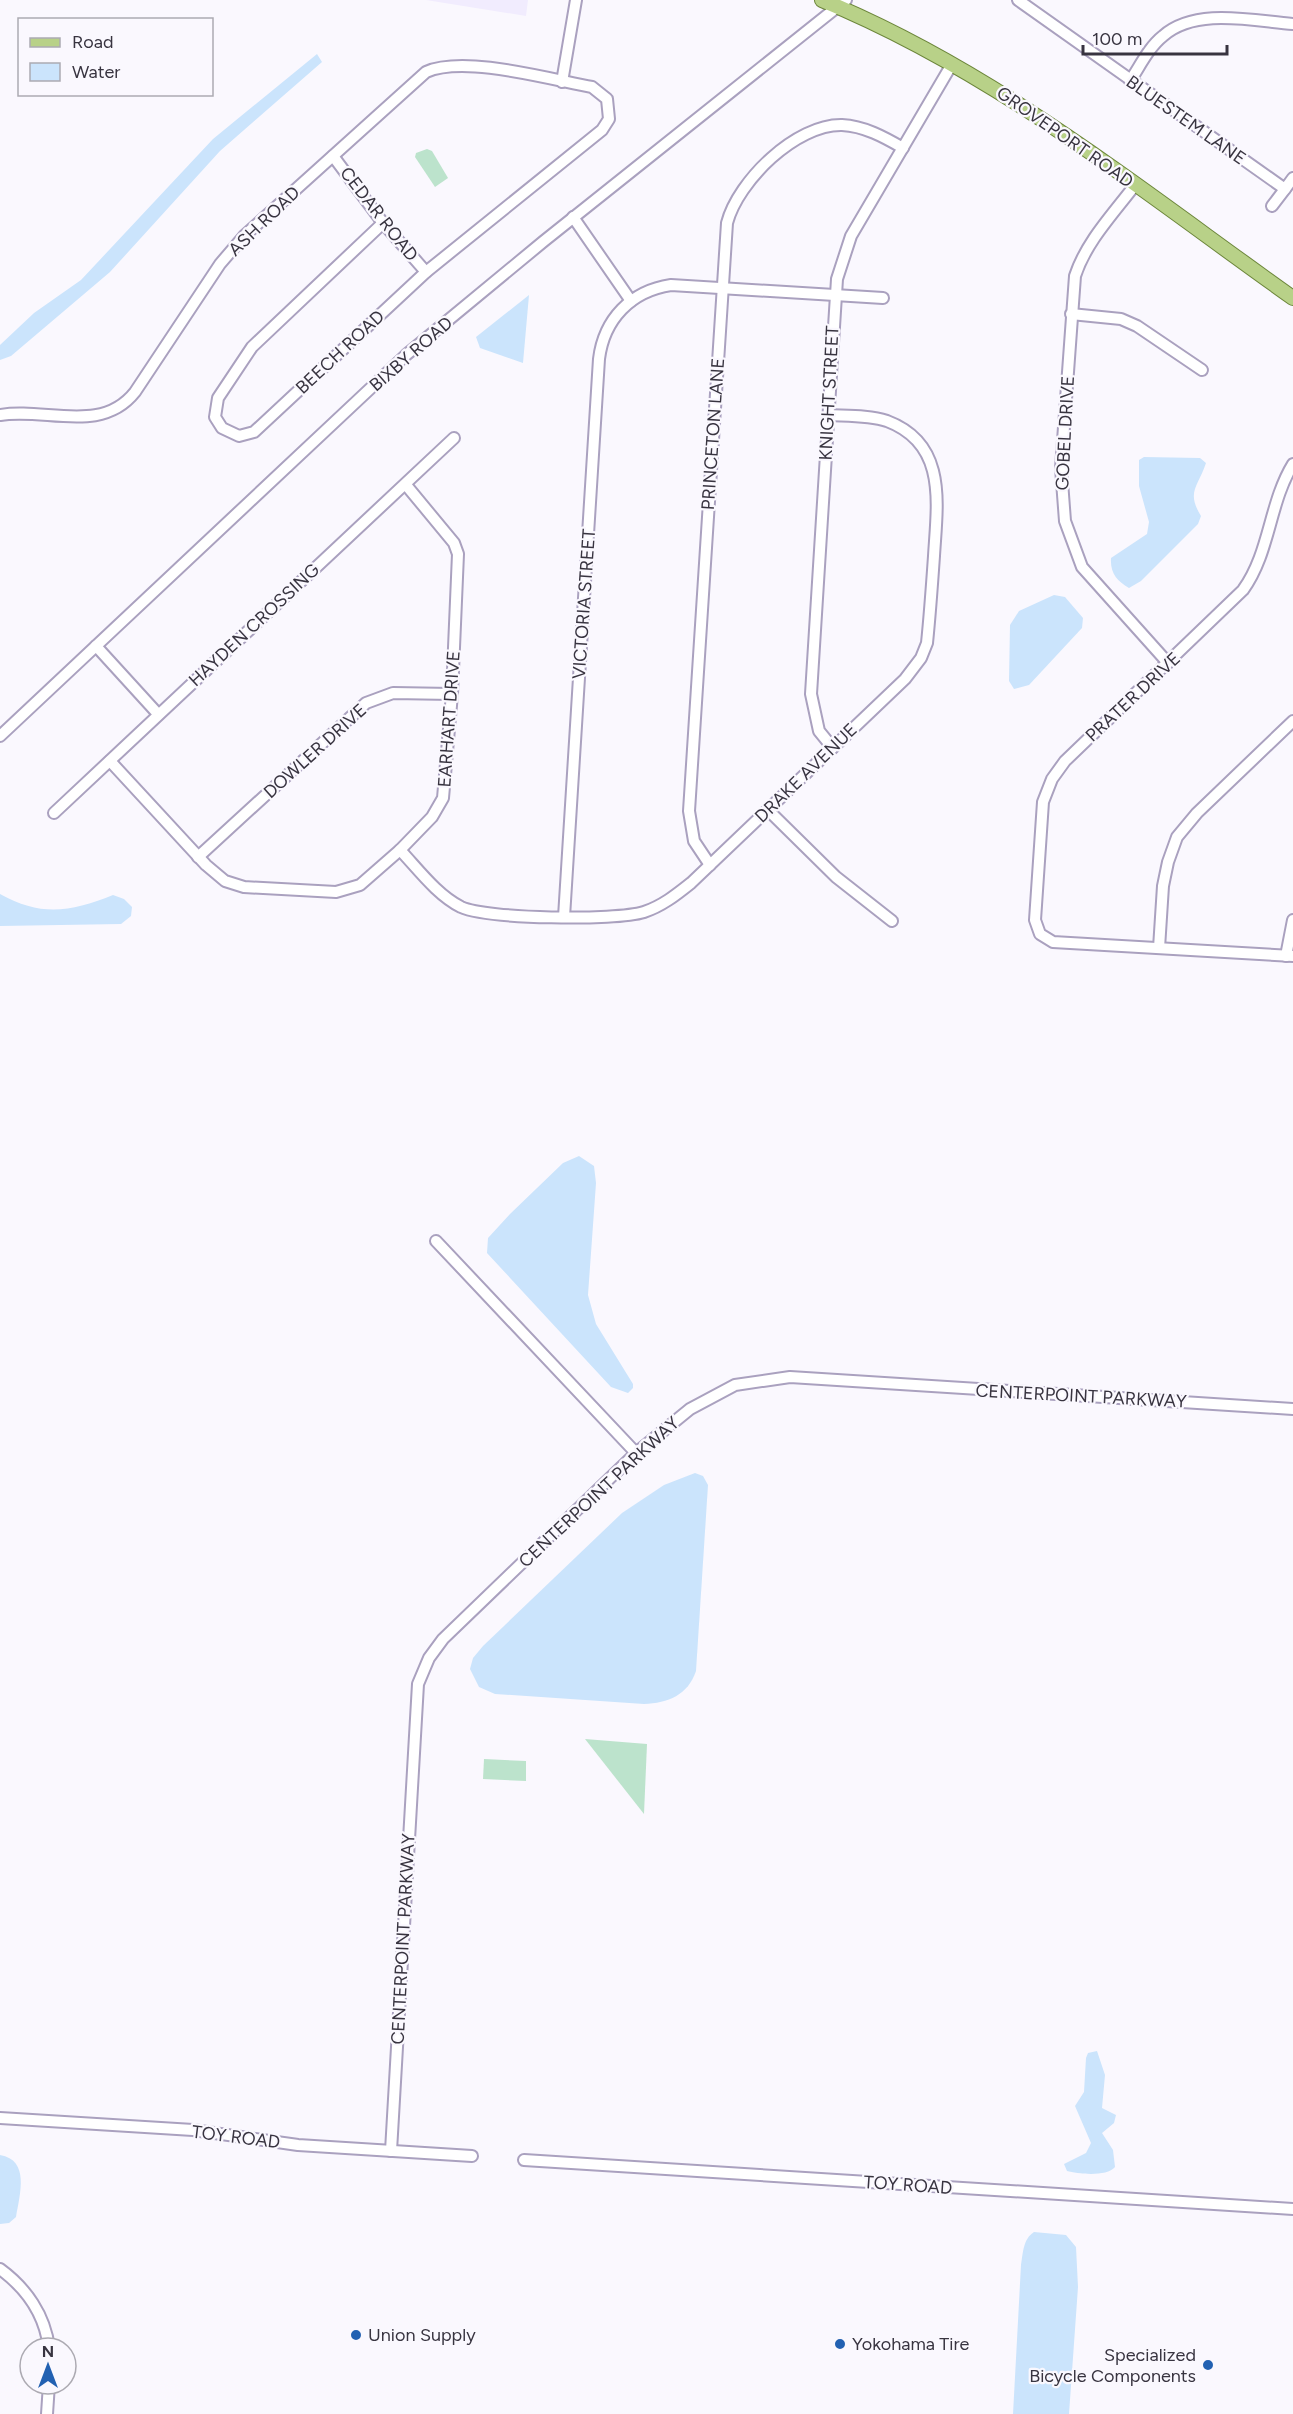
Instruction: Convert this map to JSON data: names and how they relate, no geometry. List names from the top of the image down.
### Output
{
  "streets": {
    "main road": ["GROVEPORT ROAD"],
    "street": [
      "BLUESTEM LANE",
      "CEDAR ROAD",
      "ASH ROAD",
      "BEECH ROAD",
      "BIXBY ROAD",
      "KNIGHT STREET",
      "GOBEL DRIVE",
      "PRINCETON LANE",
      "VICTORIA STREET",
      "HAYDEN CROSSING",
      "PRATER DRIVE",
      "EARHART DRIVE",
      "DOWLER DRIVE",
      "DRAKE AVENUE",
      "CENTERPOINT PARKWAY",
      "TOY ROAD"
    ]
  },
  "crossings": [
    ["GROVEPORT ROAD", "BIXBY ROAD"],
    ["GROVEPORT ROAD", "KNIGHT STREET"],
    ["GROVEPORT ROAD", "GOBEL DRIVE"],
    ["CEDAR ROAD", "ASH ROAD"],
    ["CEDAR ROAD", "BEECH ROAD"],
    ["ASH ROAD", "BEECH ROAD"],
    ["KNIGHT STREET", "PRINCETON LANE"],
    ["KNIGHT STREET", "VICTORIA STREET"],
    ["KNIGHT STREET", "DRAKE AVENUE"],
    ["GOBEL DRIVE", "PRATER DRIVE"],
    ["PRINCETON LANE", "VICTORIA STREET"],
    ["PRINCETON LANE", "DRAKE AVENUE"],
    ["VICTORIA STREET", "DRAKE AVENUE"],
    ["HAYDEN CROSSING", "EARHART DRIVE"],
    ["EARHART DRIVE", "DOWLER DRIVE"],
    ["EARHART DRIVE", "DRAKE AVENUE"],
    ["CENTERPOINT PARKWAY", "TOY ROAD"]
  ],
  "places": ["Union Supply", "Yokohama Tire", "Specialized Bicycle Components"],
  "legend": ["Road", "Water"],
  "scale_bar": "100 m",
  "north": "top"
}
